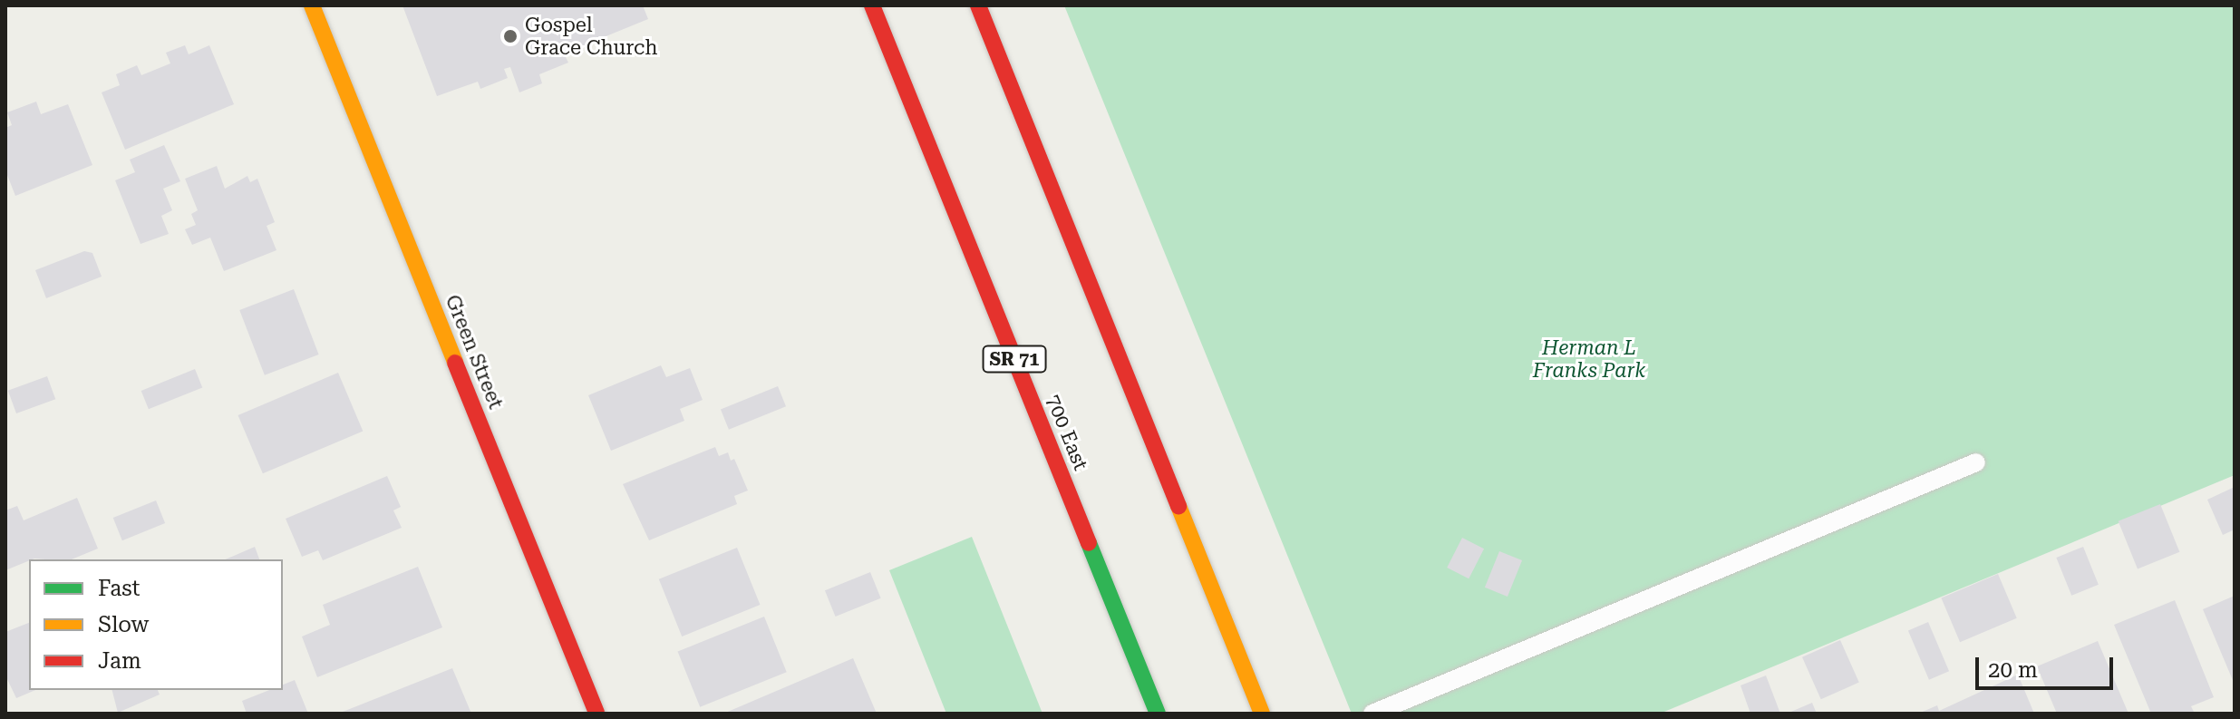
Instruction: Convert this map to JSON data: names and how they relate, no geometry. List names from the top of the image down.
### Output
{
  "streets": {
    "main road": ["Green Street", "SR 71", "700 East"]
  },
  "parks": ["Herman L Franks Park"],
  "places": ["Gospel Grace Church"],
  "legend": ["Fast", "Slow", "Jam"],
  "scale_bar": "20 m"
}
